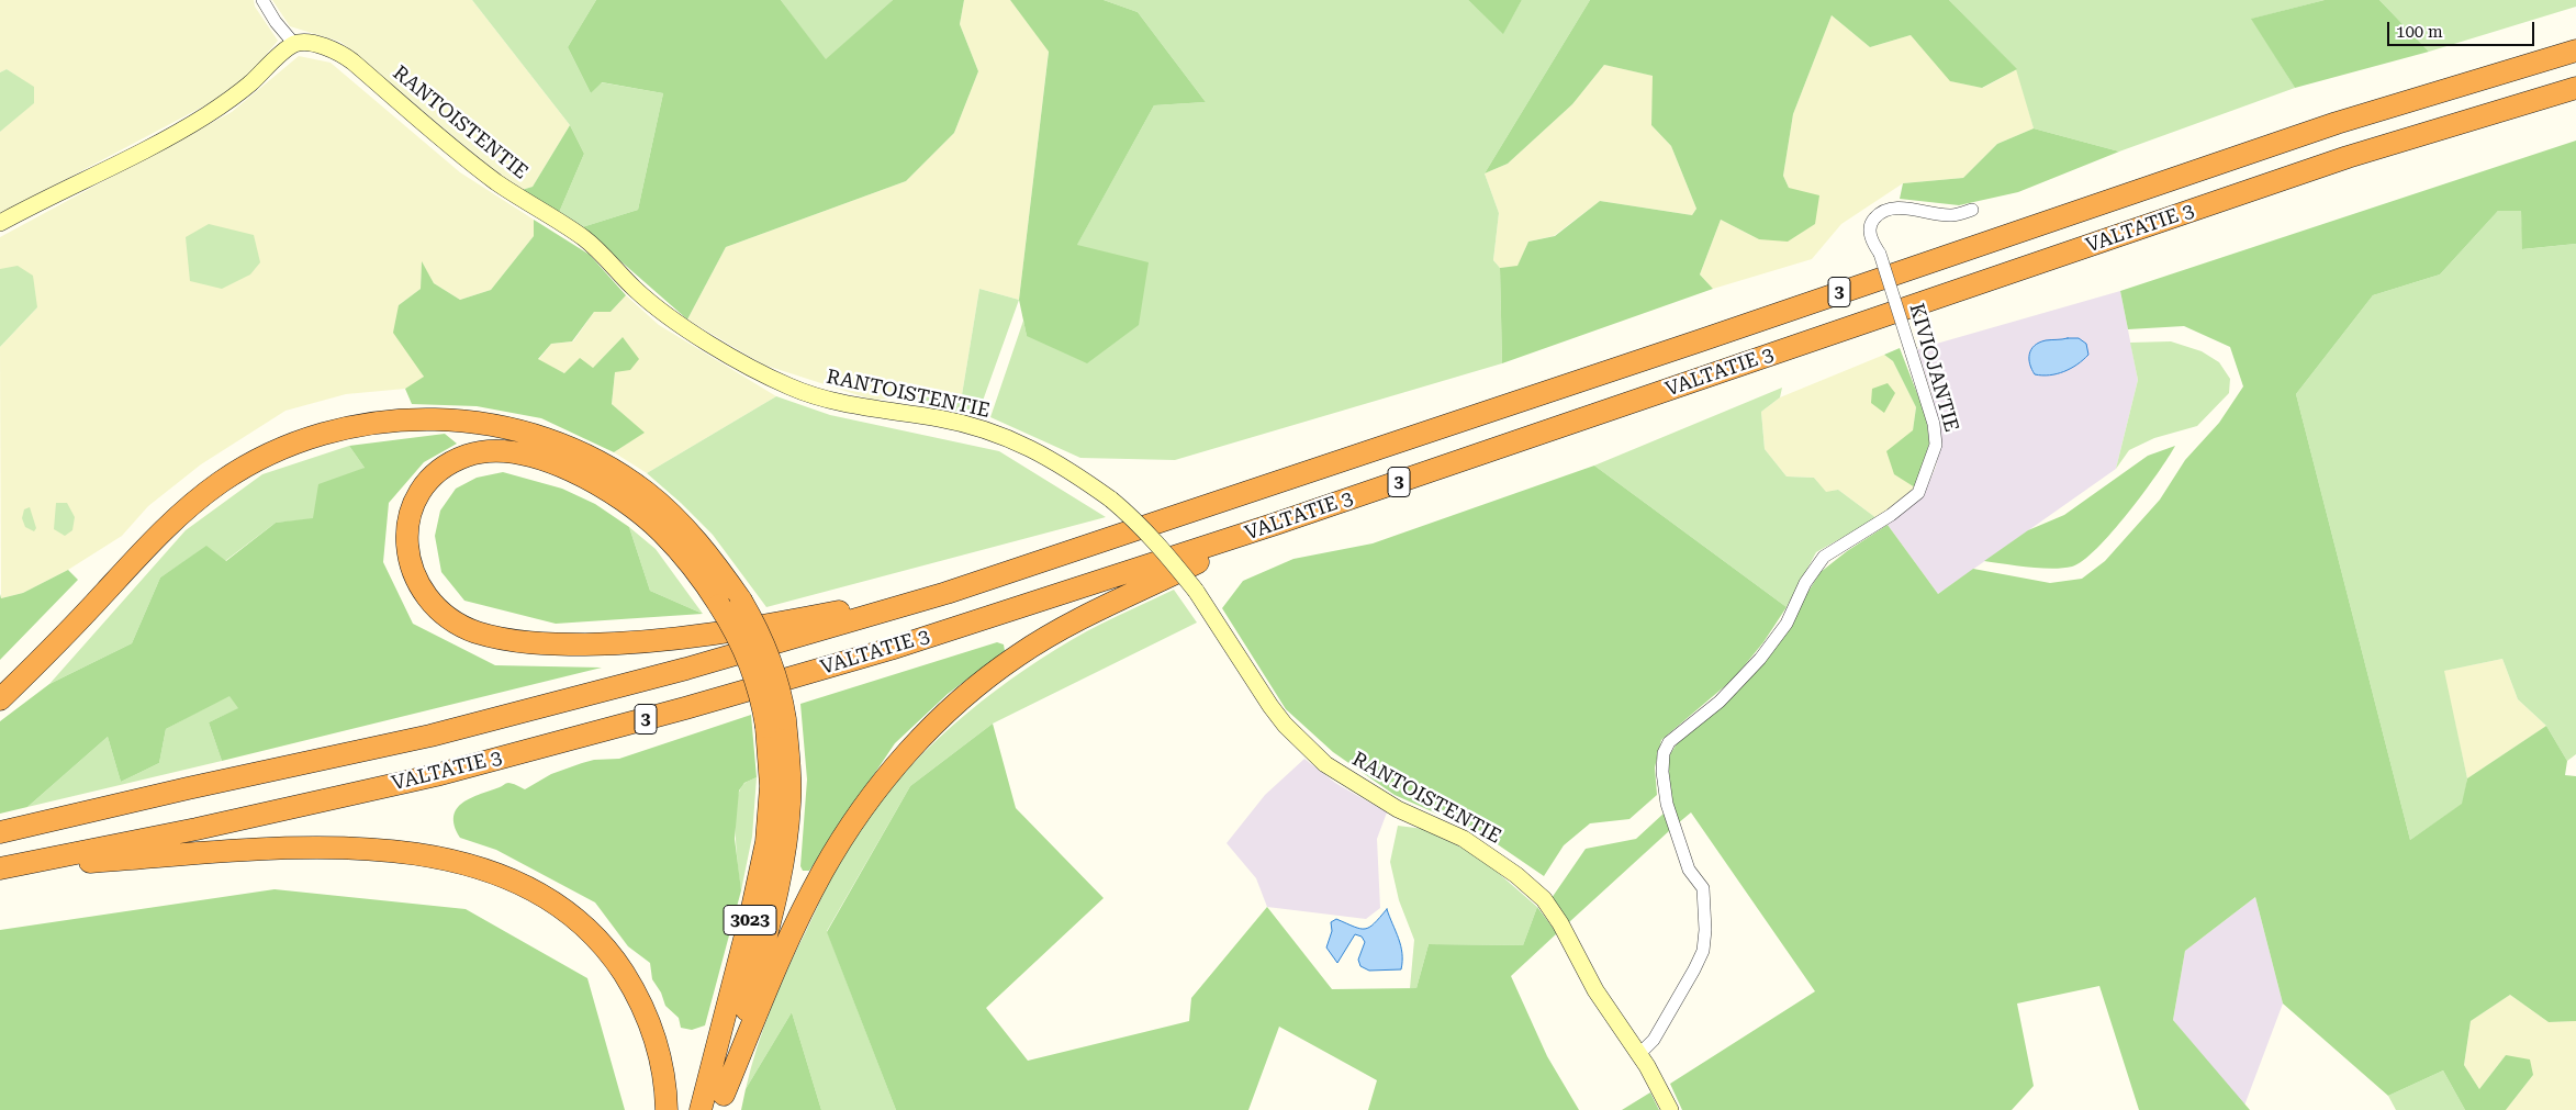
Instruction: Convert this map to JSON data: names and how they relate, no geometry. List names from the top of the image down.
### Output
{
  "streets": {
    "highway": ["VALTATIE 3", "3", "3023"],
    "street": ["RANTOISTENTIE", "KIVIOJANTIE"]
  },
  "crossings": [
    ["RANTOISTENTIE", "KIVIOJANTIE"]
  ],
  "scale_bar": "100 m"
}
